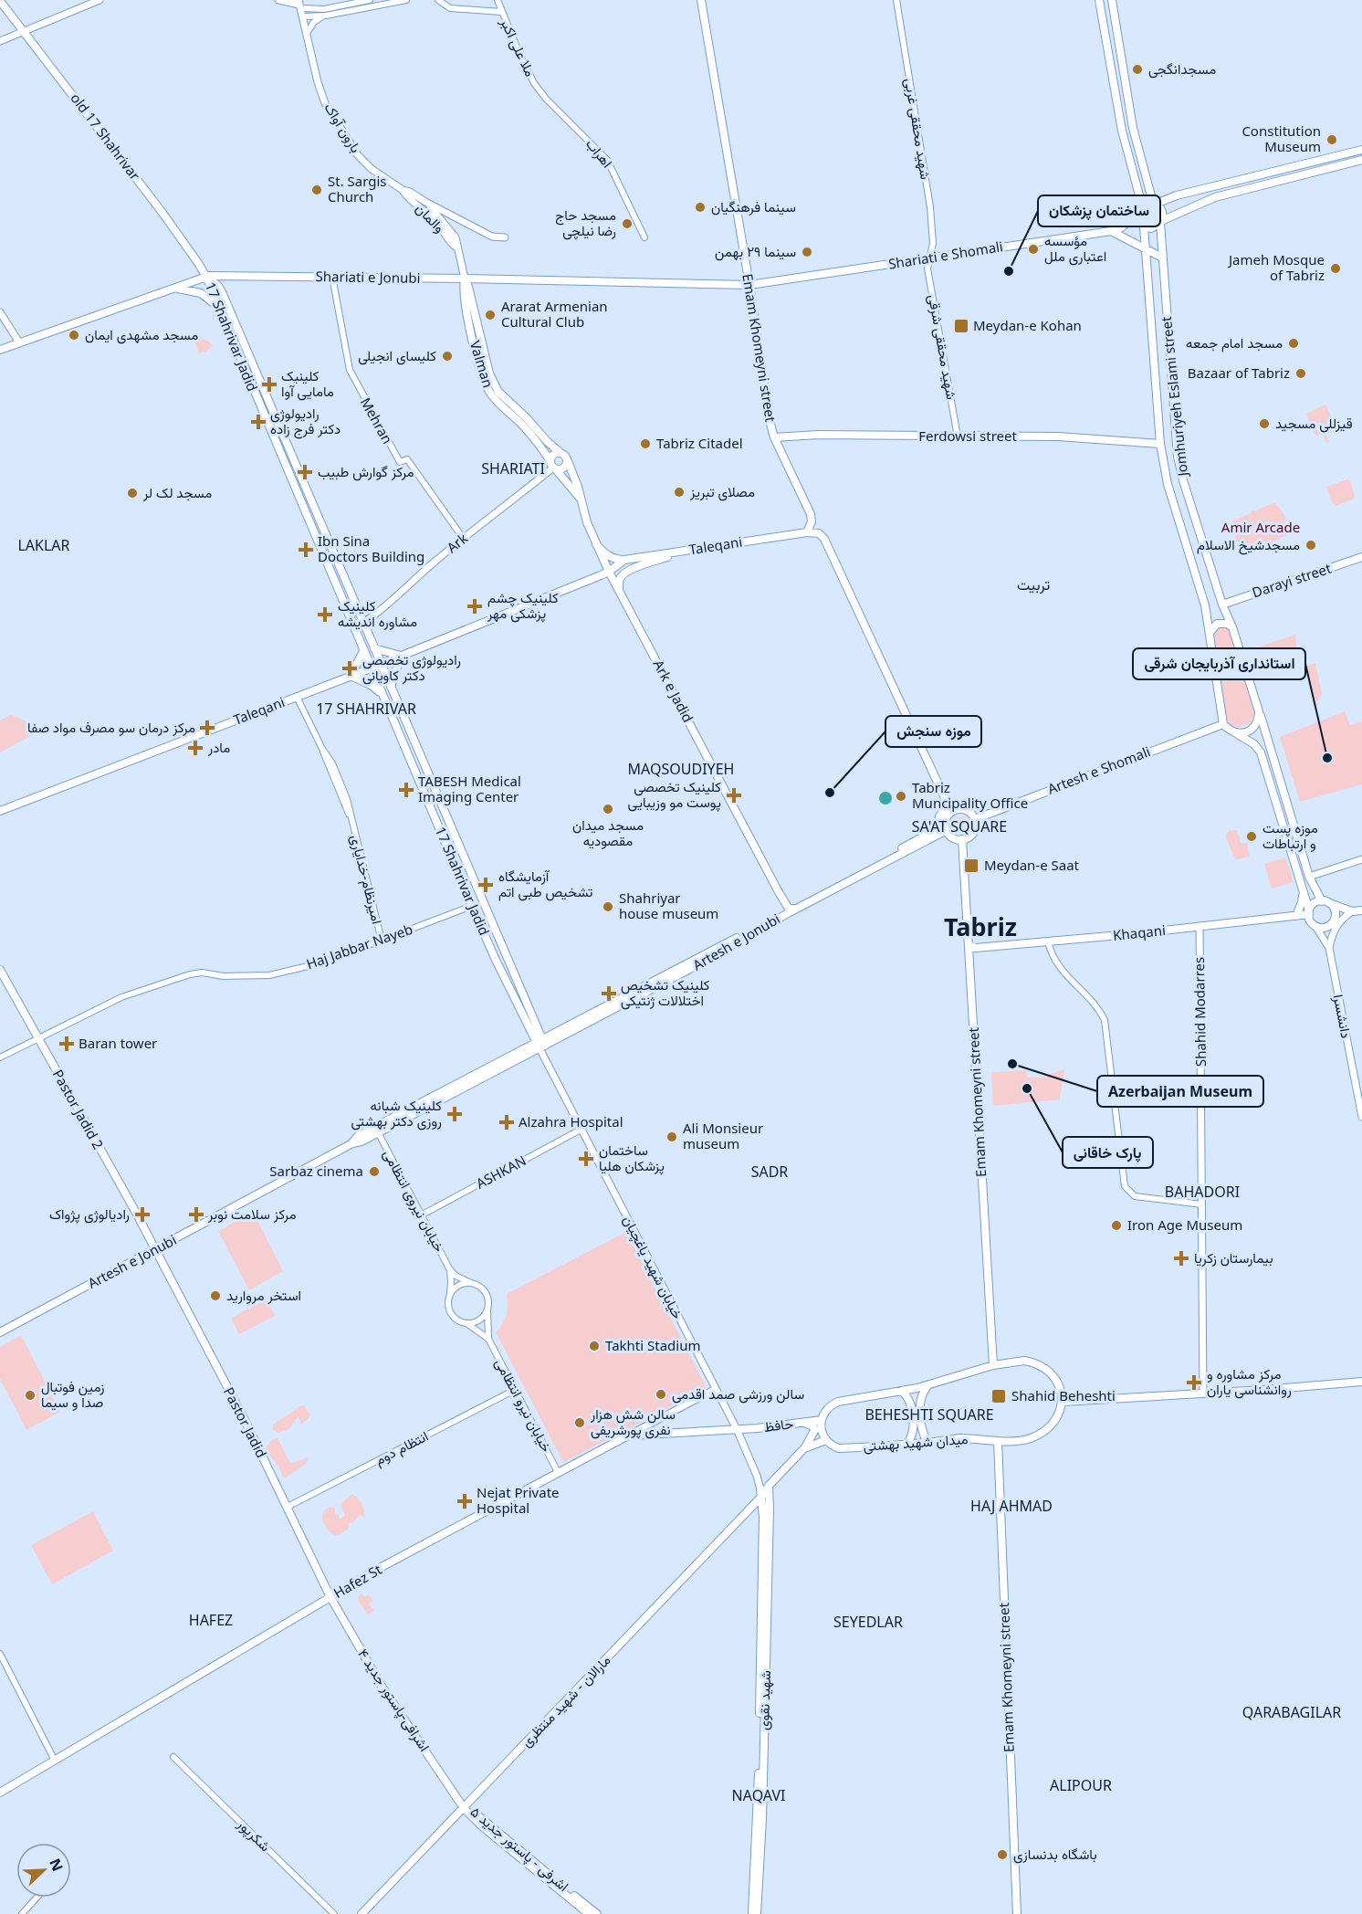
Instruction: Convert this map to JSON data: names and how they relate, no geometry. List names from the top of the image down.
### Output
{
  "streets": {
    "main road": [
      "بارون آواک",
      "old 17 Shahrivar",
      "والمان",
      "Shariati e Shomali",
      "Shariati e Jonubi",
      "17 Shahrivar Jadid",
      "Emam Khomeyni street",
      "Valman",
      "Jomhuriyeh Eslami street",
      "Ferdowsi street",
      "Ark",
      "Taleqani",
      "Darayi street",
      "Ark e Jadid",
      "Artesh e Shomali",
      "Khaqani",
      "Artesh e Jonubi",
      "Shahid Modarres",
      "دانشسرا",
      "Pastor Jadid 2",
      "خیابان شهید یاغچیان",
      "Pastor Jadid",
      "حافظ",
      "میدان شهید بهشتی",
      "Hafez St",
      "اشرافی-پاستور جدید ۴",
      "شهید نقوی",
      "مارالان - شهید منتظری",
      "اشرفی - پاستور جدید ۵"
    ],
    "street": [
      "ملا علی اکبر",
      "شهید محققی غربی",
      "اهراب",
      "شهید محققی شرقی",
      "Mehran",
      "امیرنظام-خدایاری",
      "Haj Jabbar Nayeb",
      "ASHKAN",
      "خیابان نیروی انتظامی",
      "خیابان نیرو انتظامی",
      "انتظام دوم",
      "شکرپور"
    ]
  },
  "crossings": [
    ["ملا علی اکبر", "اهراب"],
    ["بارون آواک", "والمان"],
    ["شهید محققی غربی", "Shariati e Shomali"],
    ["شهید محققی غربی", "شهید محققی شرقی"],
    ["old 17 Shahrivar", "Shariati e Jonubi"],
    ["old 17 Shahrivar", "17 Shahrivar Jadid"],
    ["والمان", "Shariati e Jonubi"],
    ["والمان", "Valman"],
    ["Shariati e Shomali", "Shariati e Jonubi"],
    ["Shariati e Shomali", "شهید محققی شرقی"],
    ["Shariati e Shomali", "Emam Khomeyni street"],
    ["Shariati e Shomali", "Jomhuriyeh Eslami street"],
    ["Shariati e Jonubi", "17 Shahrivar Jadid"],
    ["Shariati e Jonubi", "Emam Khomeyni street"],
    ["Shariati e Jonubi", "Valman"],
    ["Shariati e Jonubi", "Mehran"],
    ["17 Shahrivar Jadid", "Ark"],
    ["17 Shahrivar Jadid", "Taleqani"],
    ["17 Shahrivar Jadid", "Artesh e Jonubi"],
    ["17 Shahrivar Jadid", "Haj Jabbar Nayeb"],
    ["17 Shahrivar Jadid", "خیابان شهید یاغچیان"],
    ["شهید محققی شرقی", "Ferdowsi street"],
    ["Emam Khomeyni street", "Ferdowsi street"],
    ["Emam Khomeyni street", "Taleqani"],
    ["Emam Khomeyni street", "Artesh e Shomali"],
    ["Emam Khomeyni street", "Khaqani"],
    ["Emam Khomeyni street", "Artesh e Jonubi"],
    ["Emam Khomeyni street", "میدان شهید بهشتی"],
    ["Valman", "Ark"],
    ["Valman", "Ark e Jadid"],
    ["Jomhuriyeh Eslami street", "Ferdowsi street"],
    ["Jomhuriyeh Eslami street", "Darayi street"],
    ["Jomhuriyeh Eslami street", "Artesh e Shomali"],
    ["Jomhuriyeh Eslami street", "Khaqani"],
    ["Mehran", "Ark"],
    ["Ark", "Ark e Jadid"],
    ["Taleqani", "Ark e Jadid"],
    ["Taleqani", "امیرنظام-خدایاری"],
    ["Ark e Jadid", "Artesh e Jonubi"],
    ["Artesh e Shomali", "Artesh e Jonubi"],
    ["امیرنظام-خدایاری", "Haj Jabbar Nayeb"],
    ["Khaqani", "Shahid Modarres"],
    ["Artesh e Jonubi", "Pastor Jadid 2"],
    ["Artesh e Jonubi", "خیابان نیروی انتظامی"],
    ["Artesh e Jonubi", "خیابان شهید یاغچیان"],
    ["Artesh e Jonubi", "Pastor Jadid"],
    ["Haj Jabbar Nayeb", "Pastor Jadid 2"],
    ["Pastor Jadid 2", "Pastor Jadid"],
    ["ASHKAN", "خیابان نیروی انتظامی"],
    ["ASHKAN", "خیابان شهید یاغچیان"],
    ["خیابان نیروی انتظامی", "خیابان نیرو انتظامی"],
    ["خیابان شهید یاغچیان", "حافظ"],
    ["خیابان شهید یاغچیان", "Hafez St"],
    ["خیابان شهید یاغچیان", "شهید نقوی"],
    ["خیابان شهید یاغچیان", "مارالان - شهید منتظری"],
    ["خیابان نیرو انتظامی", "انتظام دوم"],
    ["خیابان نیرو انتظامی", "Hafez St"],
    ["Pastor Jadid", "انتظام دوم"],
    ["Pastor Jadid", "Hafez St"],
    ["Pastor Jadid", "اشرافی-پاستور جدید ۴"],
    ["حافظ", "Hafez St"],
    ["Hafez St", "اشرافی-پاستور جدید ۴"],
    ["اشرافی-پاستور جدید ۴", "مارالان - شهید منتظری"],
    ["اشرافی-پاستور جدید ۴", "اشرفی - پاستور جدید ۵"],
    ["شهید نقوی", "مارالان - شهید منتظری"],
    ["مارالان - شهید منتظری", "اشرفی - پاستور جدید ۵"]
  ],
  "districts": [
    "SHARIATI",
    "LAKLAR",
    "تربیت",
    "17 SHAHRIVAR",
    "MAQSOUDIYEH",
    "SA'AT SQUARE",
    "Tabriz",
    "SADR",
    "BAHADORI",
    "BEHESHTI SQUARE",
    "HAJ AHMAD",
    "HAFEZ",
    "SEYEDLAR",
    "QARABAGILAR",
    "ALIPOUR",
    "NAQAVI"
  ],
  "parks": ["Amir Arcade"],
  "places": {
    "other": [
      "مسجدانگجی",
      "Constitution Museum",
      "St. Sargis Church",
      "سینما فرهنگیان",
      "مسجد حاج رضا نیلچی",
      "مؤسسه اعتباری ملل",
      "سینما ۲۹ بهمن",
      "Jameh Mosque of Tabriz",
      "ساختمان پزشکان",
      "Ararat Armenian Cultural Club",
      "مسجد مشهدی ایمان",
      "مسجد امام جمعه",
      "کلیسای انجیلی",
      "Bazaar of Tabriz",
      "قیزللی مسجید",
      "Tabriz Citadel",
      "مصلای تبریز",
      "مسجد لک لر",
      "مسجدشیخ الاسلام",
      "استانداری آذربایجان شرقی",
      "موزه سنجش",
      "Tabriz Muncipality Office",
      "مسجد میدان مقصودیه",
      "موزه پست و ارتباطات",
      "Shahriyar house museum",
      "Azerbaijan Museum",
      "پارک خاقانی",
      "Ali Monsieur museum",
      "Sarbaz cinema",
      "Iron Age Museum",
      "استخر مروارید",
      "Takhti Stadium",
      "سالن ورزشی صمد اقدمی",
      "زمین فوتبال صدا و سیما",
      "سالن شش هزار نفری پورشریفی",
      "باشگاه بدنسازی"
    ],
    "transit": ["Meydan-e Kohan", "Meydan-e Saat", "Shahid Beheshti"],
    "health": [
      "کلینیک مامایی آوا",
      "رادیولوژی دکتر فرج زاده",
      "مرکز گوارش طبیب",
      "Ibn Sina Doctors Building",
      "کلینیک چشم پزشکی مهر",
      "کلینیک مشاوره اندیشه",
      "رادیولوژی تخصصی دکتر کاویانی",
      "مرکز درمان سو مصرف مواد صفا",
      "مادر",
      "TABESH Medical Imaging Center",
      "کلینیک تخصصی پوست مو وزیبایی",
      "آزمایشگاه تشخیص طبی اتم",
      "کلینیک تشخیص اختلالات ژنتیکی",
      "Baran tower",
      "کلینیک شبانه روزی دکتر بهشتی",
      "Alzahra Hospital",
      "ساختمان پزشکان هلیا",
      "رادیالوژی پژواک",
      "مرکز سلامت نوبر",
      "بیمارستان زکریا",
      "مرکز مشاوره و روانشناسی یاران",
      "Nejat Private Hospital"
    ]
  },
  "north": "top right"
}
